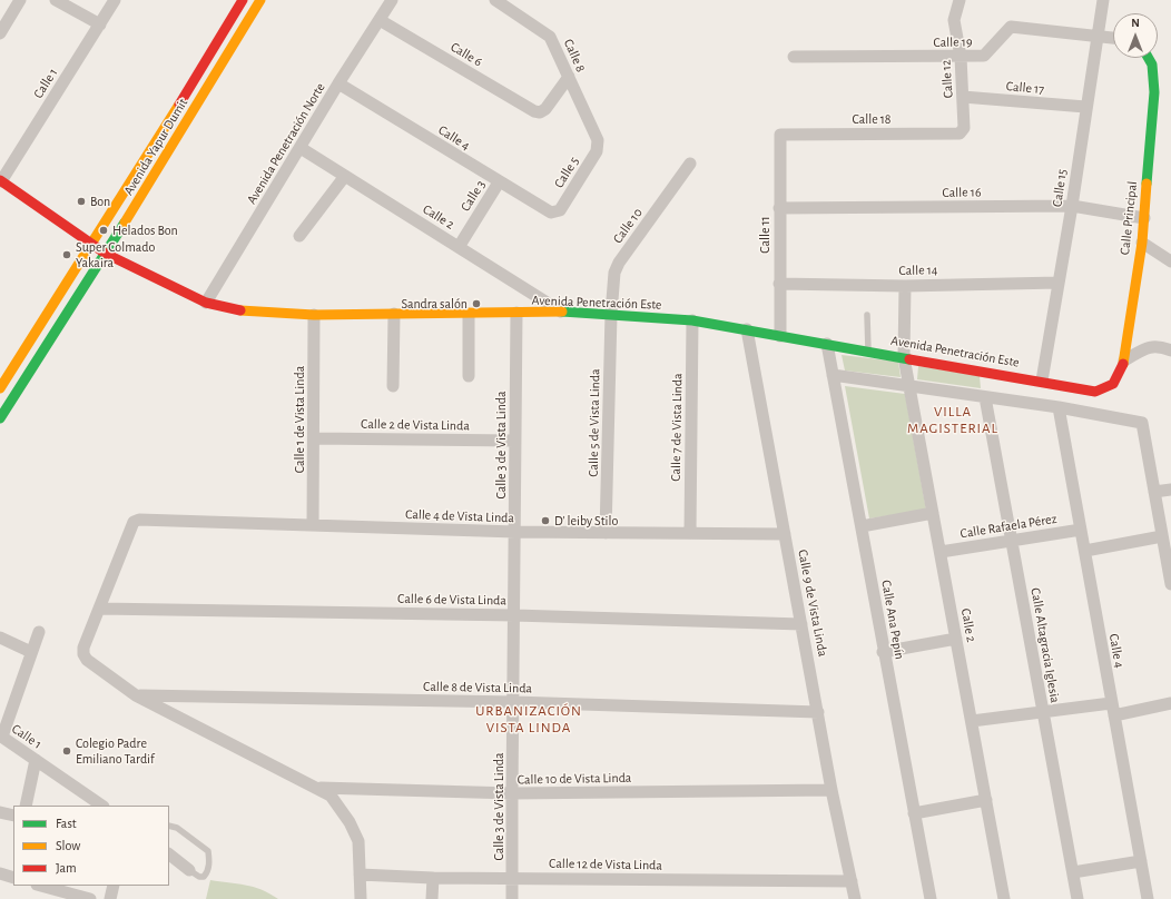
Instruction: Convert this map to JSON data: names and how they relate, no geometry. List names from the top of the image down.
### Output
{
  "streets": {
    "street": [
      "Calle 19",
      "Calle 6",
      "Calle 8",
      "Calle 12",
      "Calle 1",
      "Calle 17",
      "Calle 18",
      "Calle 4",
      "Avenida Penetración Norte",
      "Avenida Yapur Dumit",
      "Calle 5",
      "Calle 15",
      "Calle 16",
      "Calle 3",
      "Calle 2",
      "Calle Principal",
      "Calle 10",
      "Calle 11",
      "Calle 14",
      "Avenida Penetración Este",
      "Calle 1 de Vista Linda",
      "Calle 5 de Vista Linda",
      "Calle 2 de Vista Linda",
      "Calle 7 de Vista Linda",
      "Calle 3 de Vista Linda",
      "Calle 4 de Vista Linda",
      "Calle Rafaela Pérez",
      "Calle 6 de Vista Linda",
      "Calle 9 de Vista Linda",
      "Calle Ana Pepín",
      "Calle Altagracia Iglesia",
      "Calle 8 de Vista Linda",
      "Calle 10 de Vista Linda",
      "Calle 12 de Vista Linda"
    ]
  },
  "crossings": [
    ["Calle 19", "Calle 12"],
    ["Calle 19", "Calle 15"],
    ["Calle 6", "Calle 8"],
    ["Calle 6", "Avenida Penetración Norte"],
    ["Calle 8", "Calle 5"],
    ["Calle 12", "Calle 17"],
    ["Calle 12", "Calle 18"],
    ["Calle 1", "Avenida Penetración Este"],
    ["Calle 17", "Calle 15"],
    ["Calle 18", "Calle 11"],
    ["Calle 4", "Avenida Penetración Norte"],
    ["Calle 4", "Calle 5"],
    ["Calle 4", "Calle 3"],
    ["Calle 4", "Calle Rafaela Pérez"],
    ["Avenida Penetración Norte", "Calle 2"],
    ["Avenida Penetración Norte", "Avenida Penetración Este"],
    ["Avenida Yapur Dumit", "Avenida Penetración Este"],
    ["Calle 15", "Calle 16"],
    ["Calle 15", "Calle 14"],
    ["Calle 15", "Avenida Penetración Este"],
    ["Calle 16", "Calle Principal"],
    ["Calle 16", "Calle 11"],
    ["Calle 3", "Calle 2"],
    ["Calle 2", "Calle 14"],
    ["Calle 2", "Avenida Penetración Este"],
    ["Calle 2", "Calle Rafaela Pérez"],
    ["Calle Principal", "Avenida Penetración Este"],
    ["Calle 10", "Avenida Penetración Este"],
    ["Calle 10", "Calle 5 de Vista Linda"],
    ["Calle 11", "Calle 14"],
    ["Calle 11", "Avenida Penetración Este"],
    ["Avenida Penetración Este", "Calle 1 de Vista Linda"],
    ["Avenida Penetración Este", "Calle 5 de Vista Linda"],
    ["Avenida Penetración Este", "Calle 7 de Vista Linda"],
    ["Avenida Penetración Este", "Calle 3 de Vista Linda"],
    ["Avenida Penetración Este", "Calle 9 de Vista Linda"],
    ["Avenida Penetración Este", "Calle Ana Pepín"],
    ["Calle 1 de Vista Linda", "Calle 2 de Vista Linda"],
    ["Calle 1 de Vista Linda", "Calle 4 de Vista Linda"],
    ["Calle 5 de Vista Linda", "Calle 4 de Vista Linda"],
    ["Calle 2 de Vista Linda", "Calle 3 de Vista Linda"],
    ["Calle 7 de Vista Linda", "Calle 4 de Vista Linda"],
    ["Calle 3 de Vista Linda", "Calle 4 de Vista Linda"],
    ["Calle 3 de Vista Linda", "Calle 6 de Vista Linda"],
    ["Calle 3 de Vista Linda", "Calle 8 de Vista Linda"],
    ["Calle 3 de Vista Linda", "Calle 10 de Vista Linda"],
    ["Calle 3 de Vista Linda", "Calle 12 de Vista Linda"],
    ["Calle 4 de Vista Linda", "Calle 6 de Vista Linda"],
    ["Calle 4 de Vista Linda", "Calle 9 de Vista Linda"],
    ["Calle Rafaela Pérez", "Calle Altagracia Iglesia"],
    ["Calle 6 de Vista Linda", "Calle 9 de Vista Linda"],
    ["Calle 9 de Vista Linda", "Calle 8 de Vista Linda"],
    ["Calle 9 de Vista Linda", "Calle 10 de Vista Linda"],
    ["Calle 9 de Vista Linda", "Calle 12 de Vista Linda"]
  ],
  "districts": ["VILLA MAGISTERIAL", "URBANIZACIÓN VISTA LINDA"],
  "places": [
    "Bon",
    "Helados Bon",
    "Super Colmado Yakaira",
    "Sandra salón",
    "D’ leiby Stilo",
    "Colegio Padre Emiliano Tardif"
  ],
  "legend": ["Fast", "Slow", "Jam"],
  "north": "top"
}
